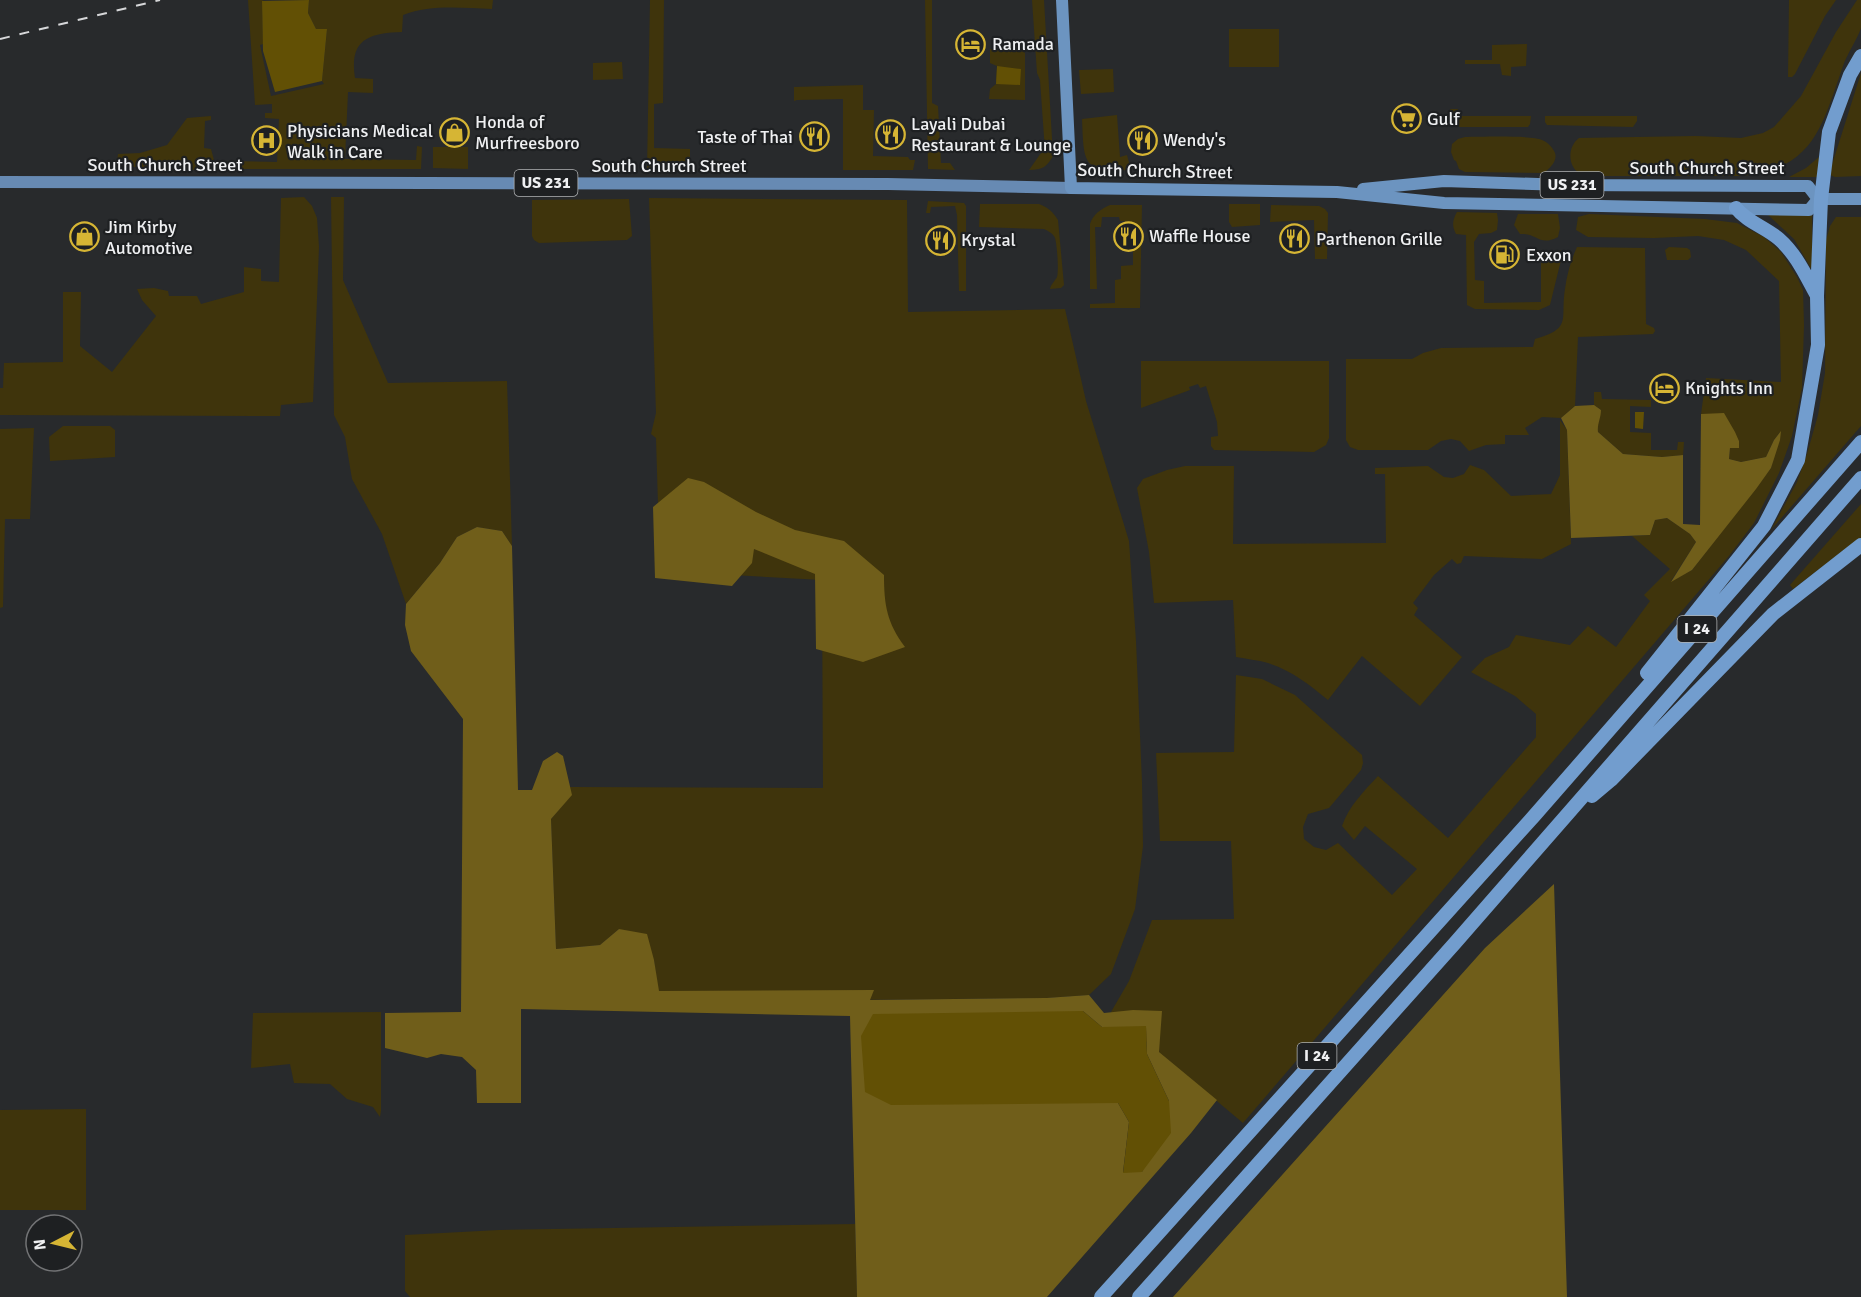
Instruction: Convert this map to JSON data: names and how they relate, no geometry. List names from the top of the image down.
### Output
{
  "streets": {
    "highway": ["South Church Street", "US 231", "I 24"]
  },
  "places": {
    "hotel": ["Ramada", "Knights Inn"],
    "supermarket": ["Gulf"],
    "shop": ["Honda of Murfreesboro", "Jim Kirby Automotive"],
    "restaurant": [
      "Layali Dubai Restaurant & Lounge",
      "Taste of Thai",
      "Wendy's",
      "Waffle House",
      "Parthenon Grille",
      "Krystal"
    ],
    "hospital": ["Physicians Medical Walk in Care"],
    "fuel station": ["Exxon"]
  },
  "north": "left"
}
